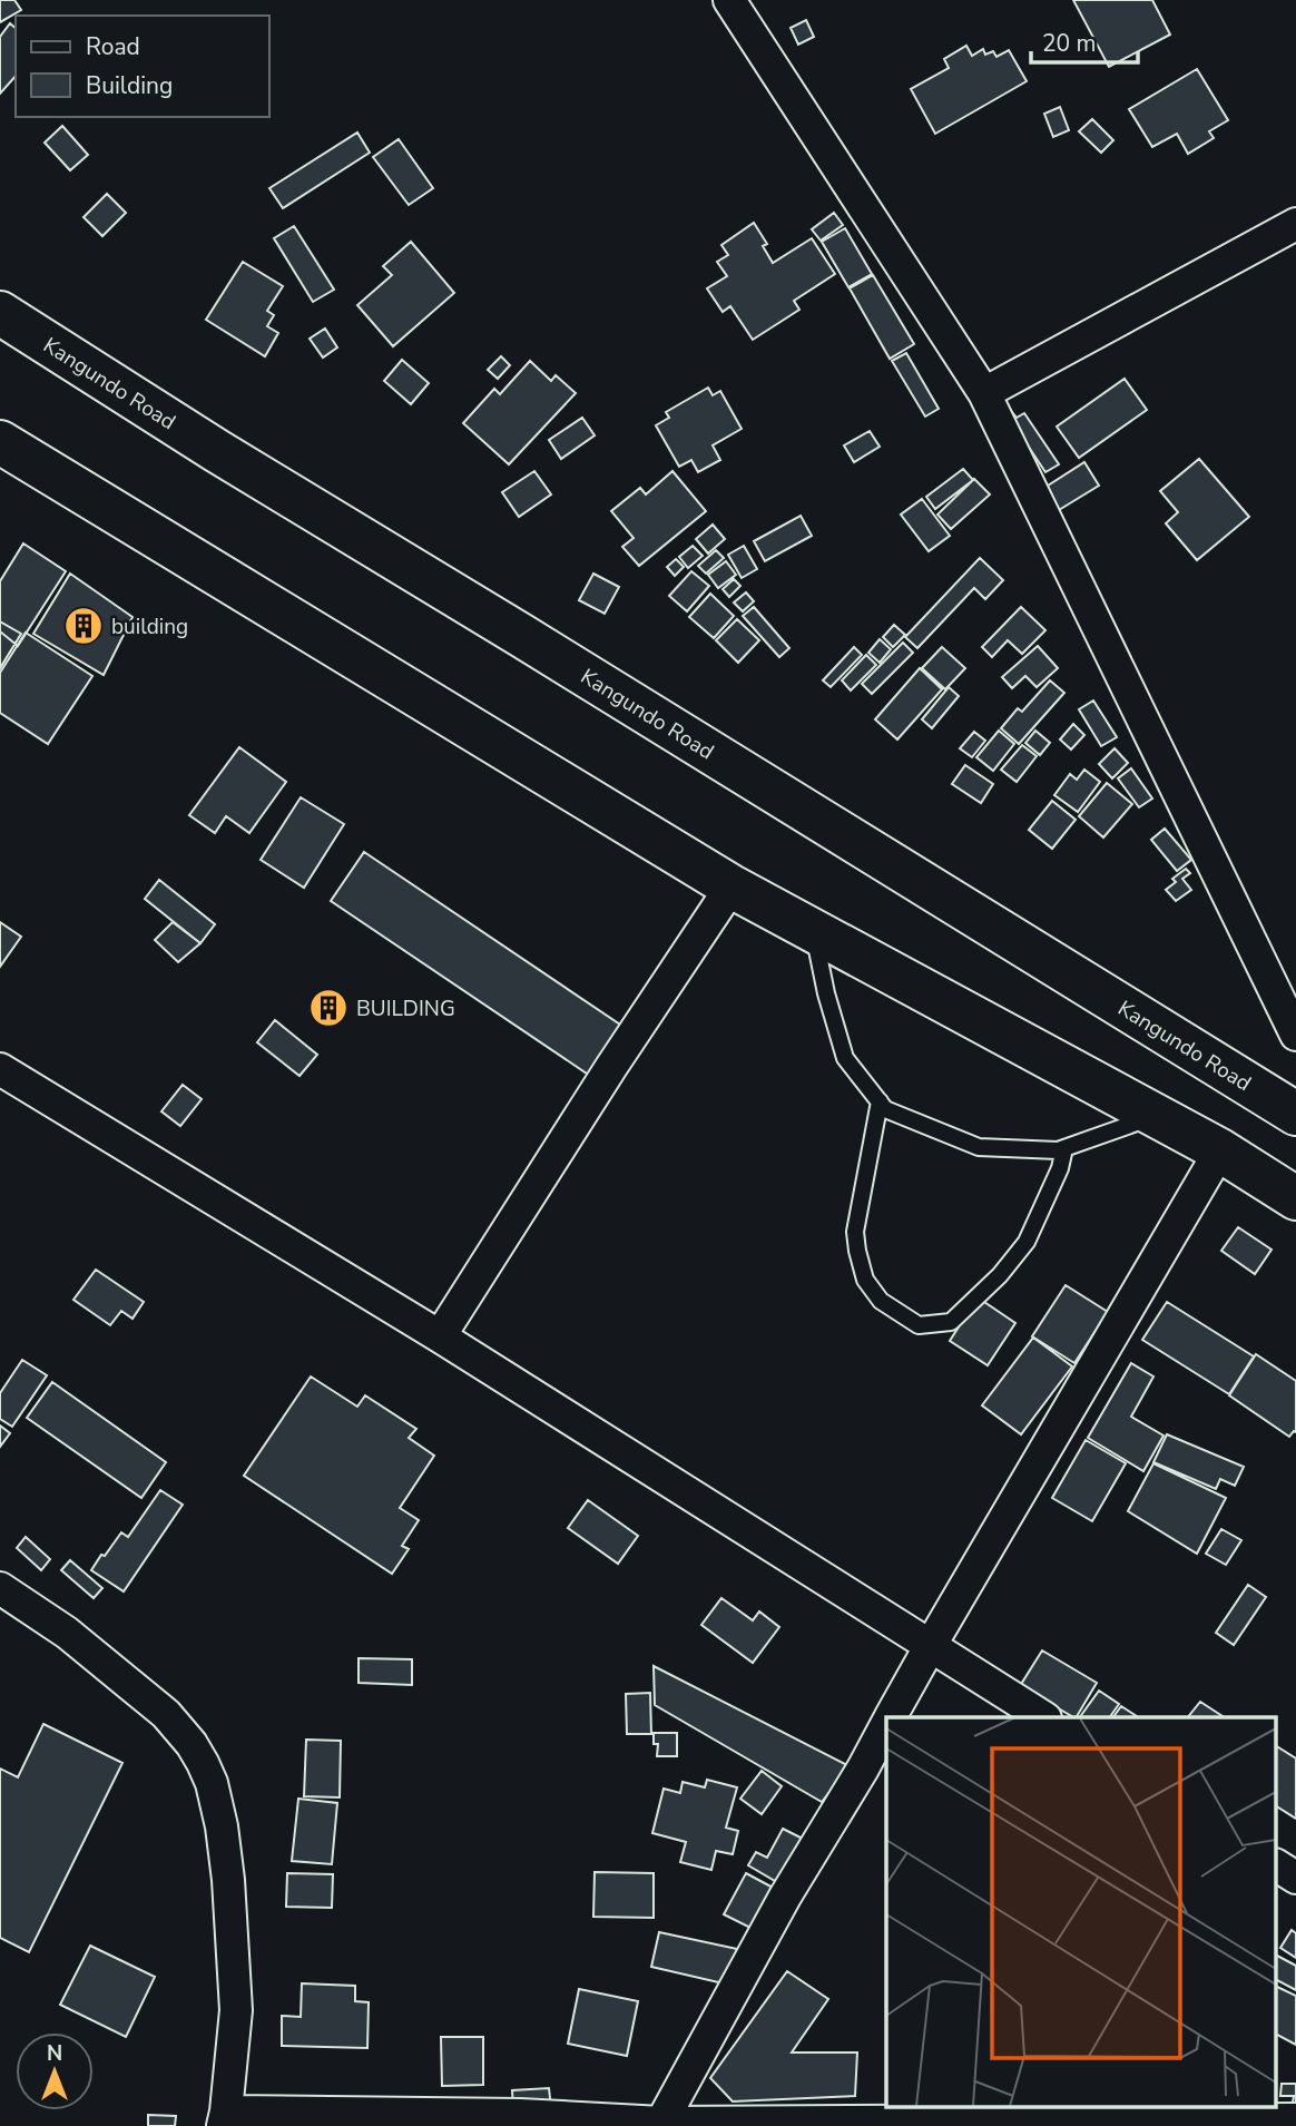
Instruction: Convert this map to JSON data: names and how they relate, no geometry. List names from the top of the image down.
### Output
{
  "streets": {
    "highway": ["Kangundo Road"]
  },
  "places": {
    "building": ["building", "BUILDING"]
  },
  "legend": ["Road", "Building"],
  "scale_bar": "20 m",
  "north": "top"
}
